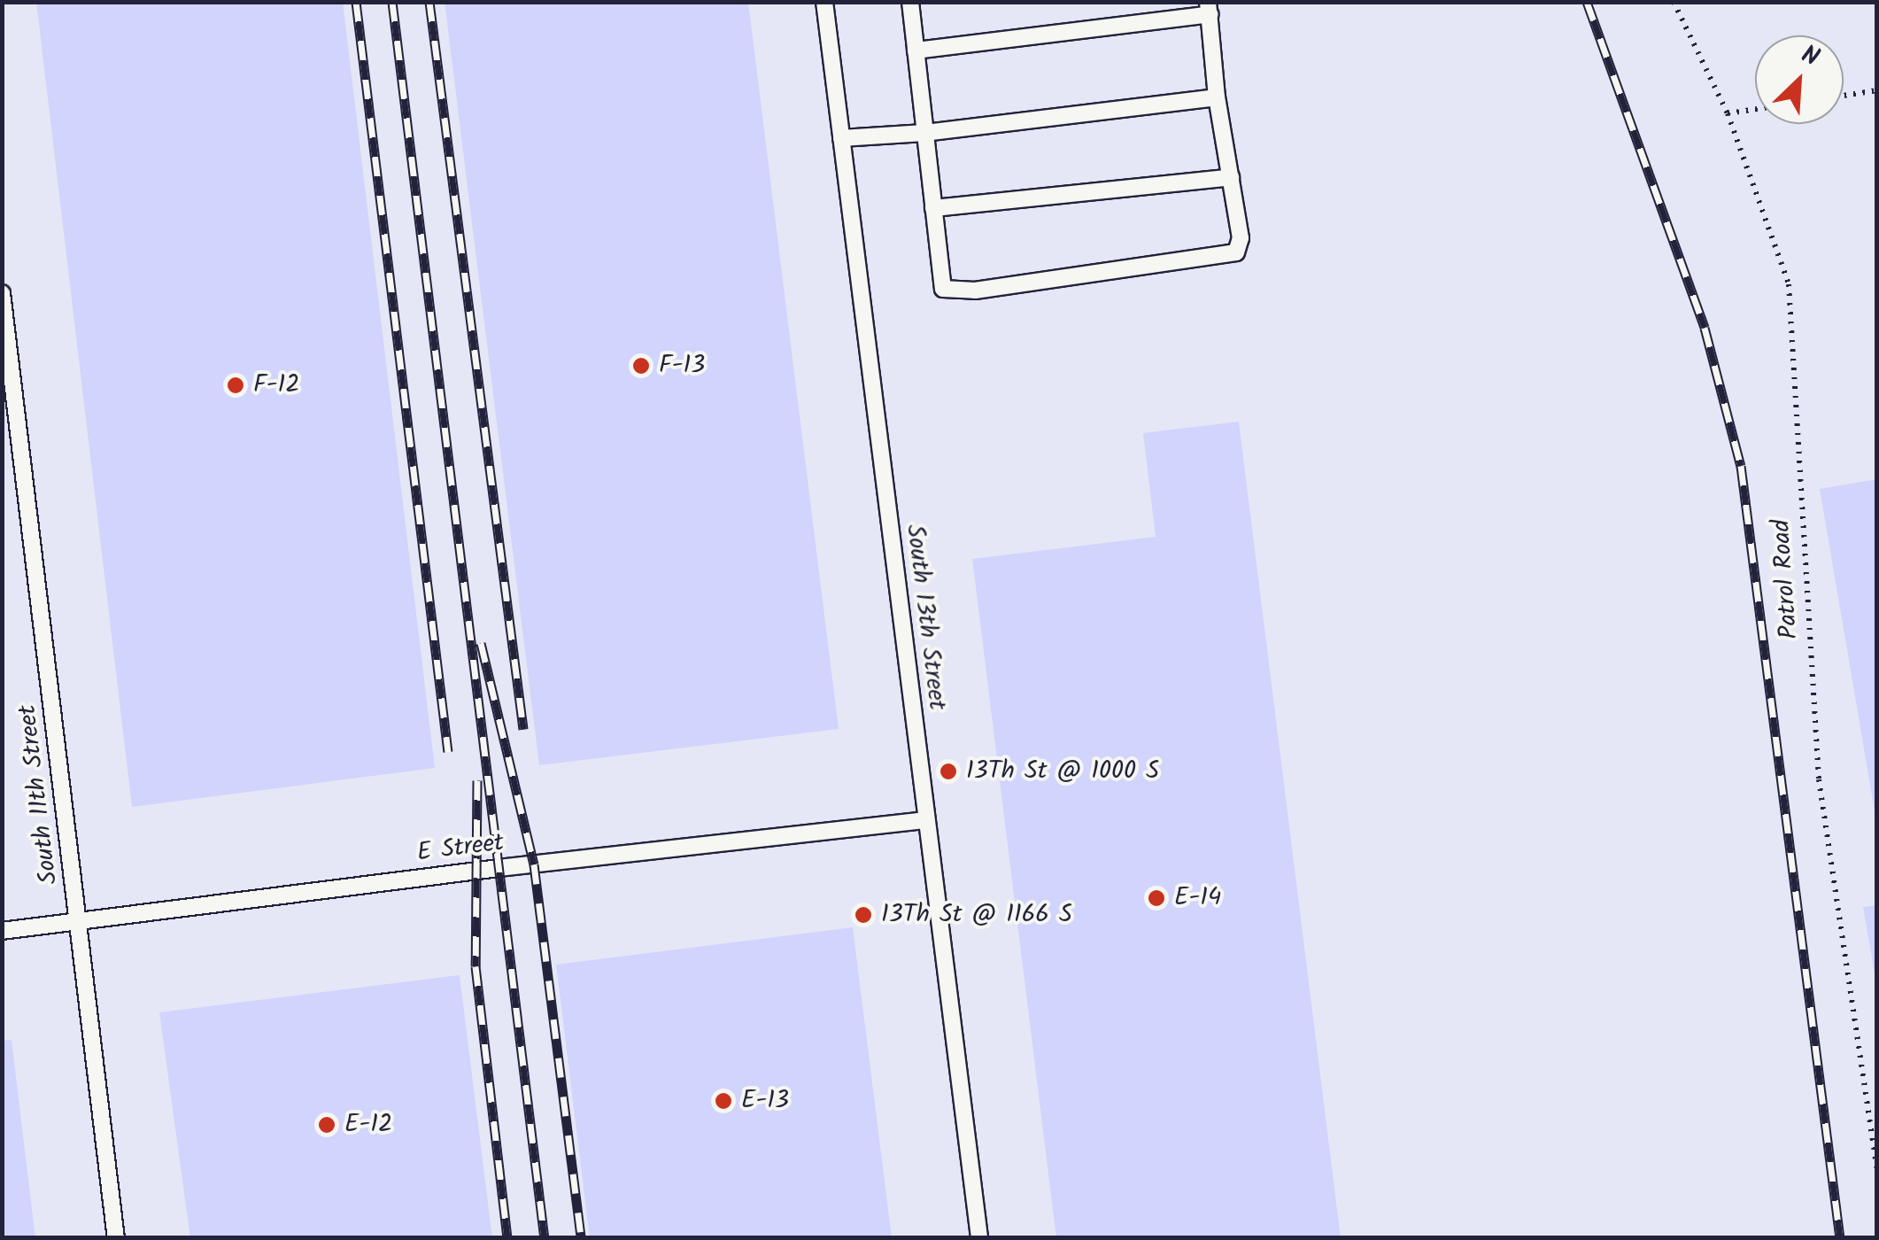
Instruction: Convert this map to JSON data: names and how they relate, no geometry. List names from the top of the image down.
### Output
{
  "streets": {
    "lane": ["South 13th Street", "South 11th Street", "E Street"],
    "path": ["Patrol Road"]
  },
  "crossings": [
    ["South 13th Street", "E Street"],
    ["South 11th Street", "E Street"]
  ],
  "places": [
    "F-13",
    "F-12",
    "13Th St @ 1000 S",
    "E-14",
    "13Th St @ 1166 S",
    "E-13",
    "E-12"
  ],
  "north": "top right"
}
